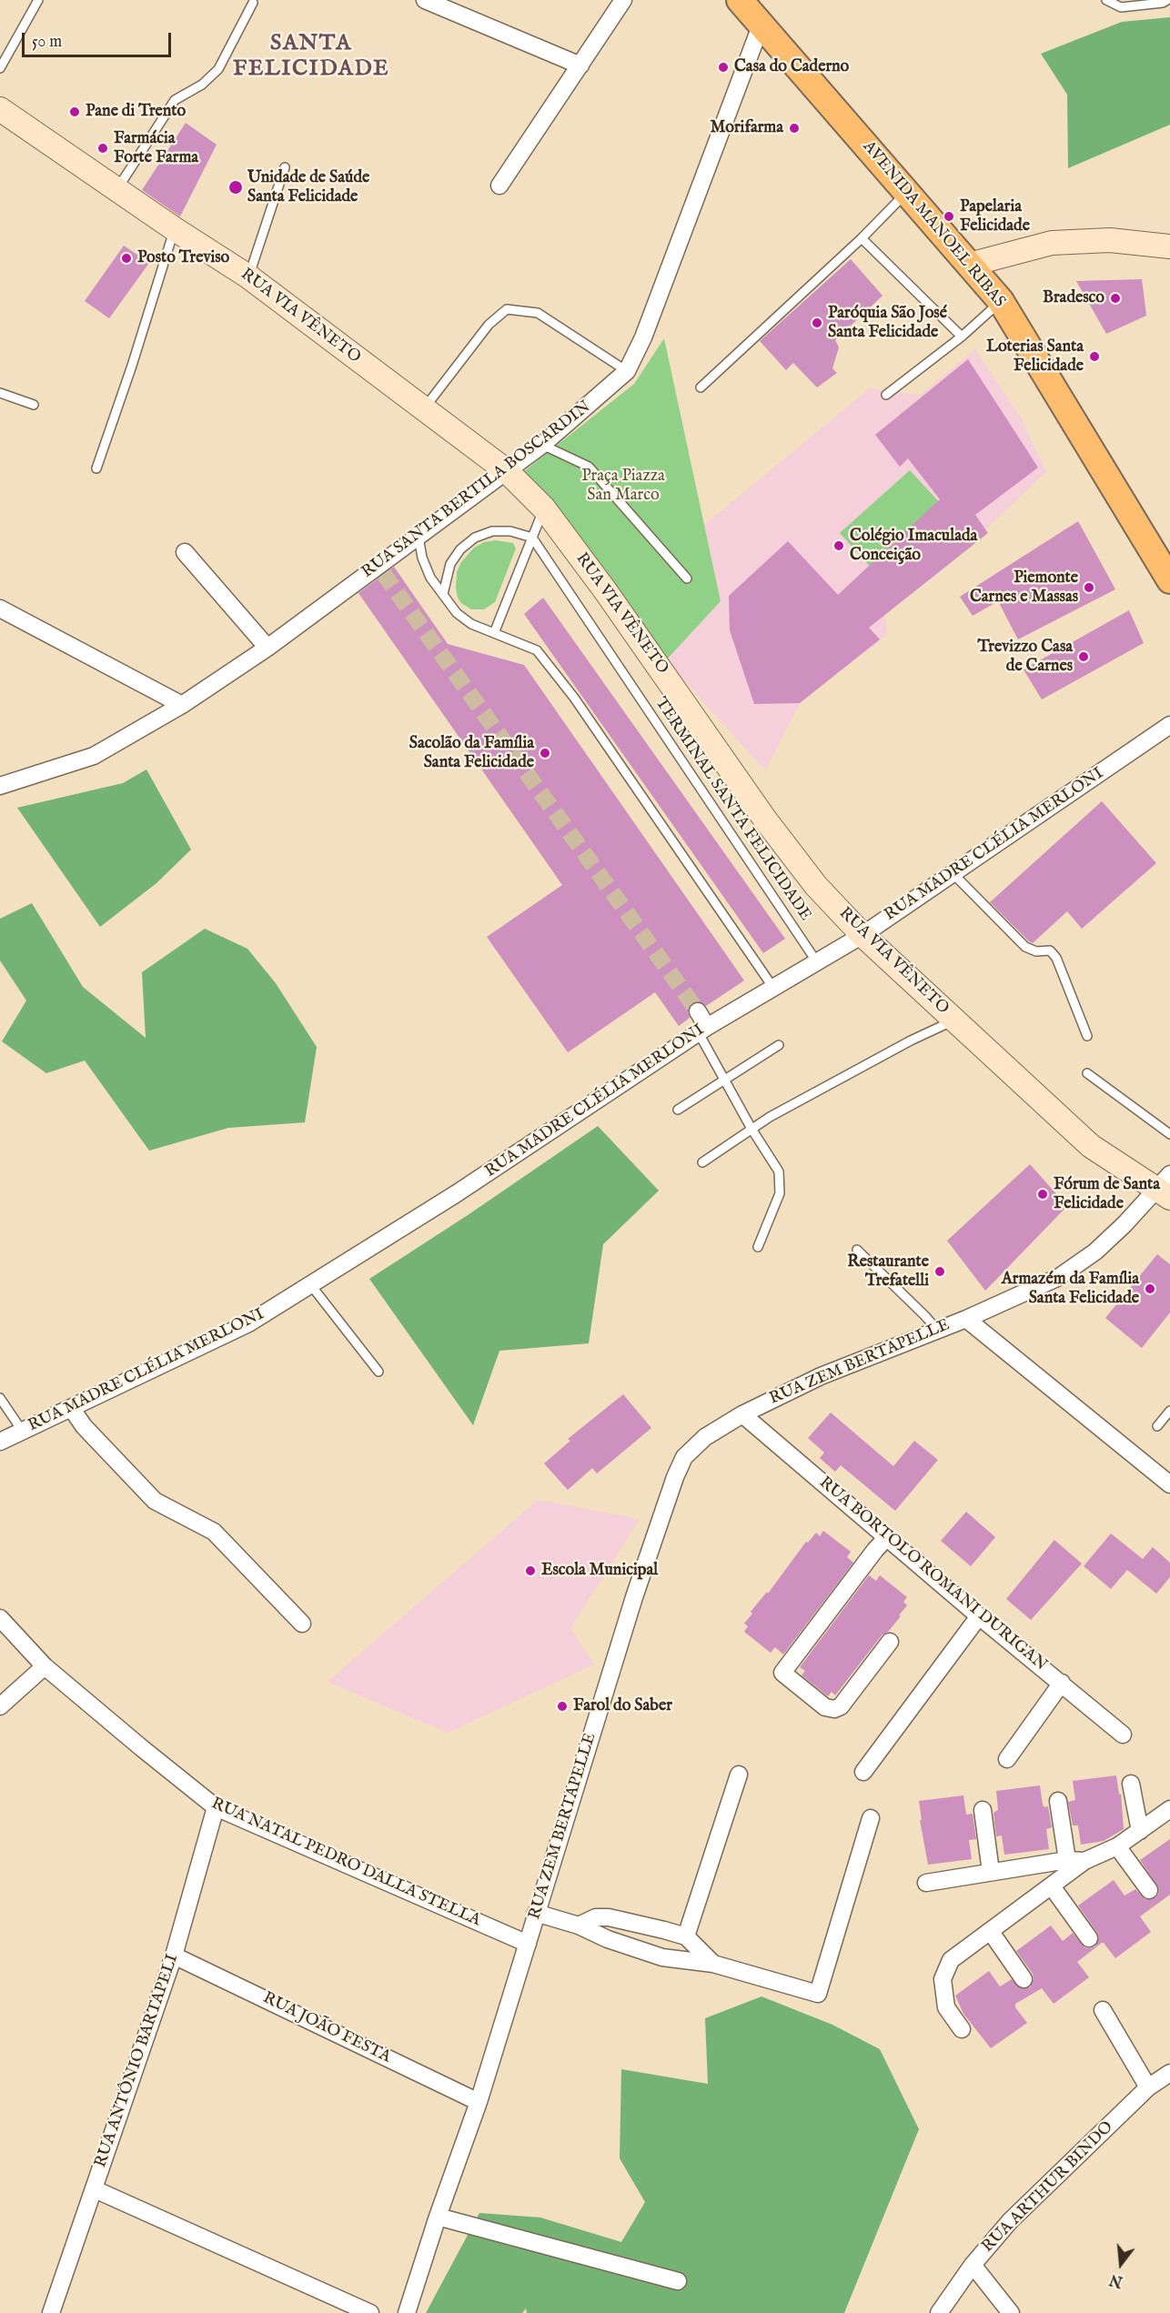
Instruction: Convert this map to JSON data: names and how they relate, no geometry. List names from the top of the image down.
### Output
{
  "streets": {
    "main road": ["AVENIDA MANOEL RIBAS", "RUA VIA VÊNETO"],
    "street": [
      "RUA SANTA BERTILA BOSCARDIN",
      "RUA MADRE CLÉLIA MERLONI",
      "RUA ZEM BERTAPELLE",
      "RUA BORTOLO ROMANI DURIGAN",
      "RUA NATAL PEDRO DALLA STELLA",
      "RUA JOÃO FESTA",
      "RUA ANTÔNIO BARTAPELI",
      "RUA ARTHUR BINDO"
    ],
    "lane": ["TERMINAL SANTA FELICIDADE"]
  },
  "crossings": [
    ["AVENIDA MANOEL RIBAS", "RUA SANTA BERTILA BOSCARDIN"],
    ["RUA VIA VÊNETO", "RUA SANTA BERTILA BOSCARDIN"],
    ["RUA VIA VÊNETO", "RUA MADRE CLÉLIA MERLONI"],
    ["RUA VIA VÊNETO", "RUA ZEM BERTAPELLE"],
    ["TERMINAL SANTA FELICIDADE", "RUA MADRE CLÉLIA MERLONI"],
    ["RUA ZEM BERTAPELLE", "RUA BORTOLO ROMANI DURIGAN"],
    ["RUA ZEM BERTAPELLE", "RUA NATAL PEDRO DALLA STELLA"],
    ["RUA ZEM BERTAPELLE", "RUA JOÃO FESTA"],
    ["RUA NATAL PEDRO DALLA STELLA", "RUA ANTÔNIO BARTAPELI"],
    ["RUA JOÃO FESTA", "RUA ANTÔNIO BARTAPELI"]
  ],
  "districts": ["SANTA FELICIDADE"],
  "parks": ["Praça Piazza San Marco"],
  "places": [
    "Casa do Caderno",
    "Pane di Trento",
    "Morifarma",
    "Farmácia Forte Farma",
    "Unidade de Saúde Santa Felicidade",
    "Papelaria Felicidade",
    "Posto Treviso",
    "Bradesco",
    "Paróquia São José Santa Felicidade",
    "Loterias Santa Felicidade",
    "Colégio Imaculada Conceição",
    "Piemonte Carnes e Massas",
    "Trevizzo Casa de Carnes",
    "Sacolão da Família Santa Felicidade",
    "Fórum de Santa Felicidade",
    "Restaurante Trefatelli",
    "Armazém da Família Santa Felicidade",
    "Escola Municipal",
    "Farol do Saber"
  ],
  "scale_bar": "50 m",
  "north": "bottom"
}
